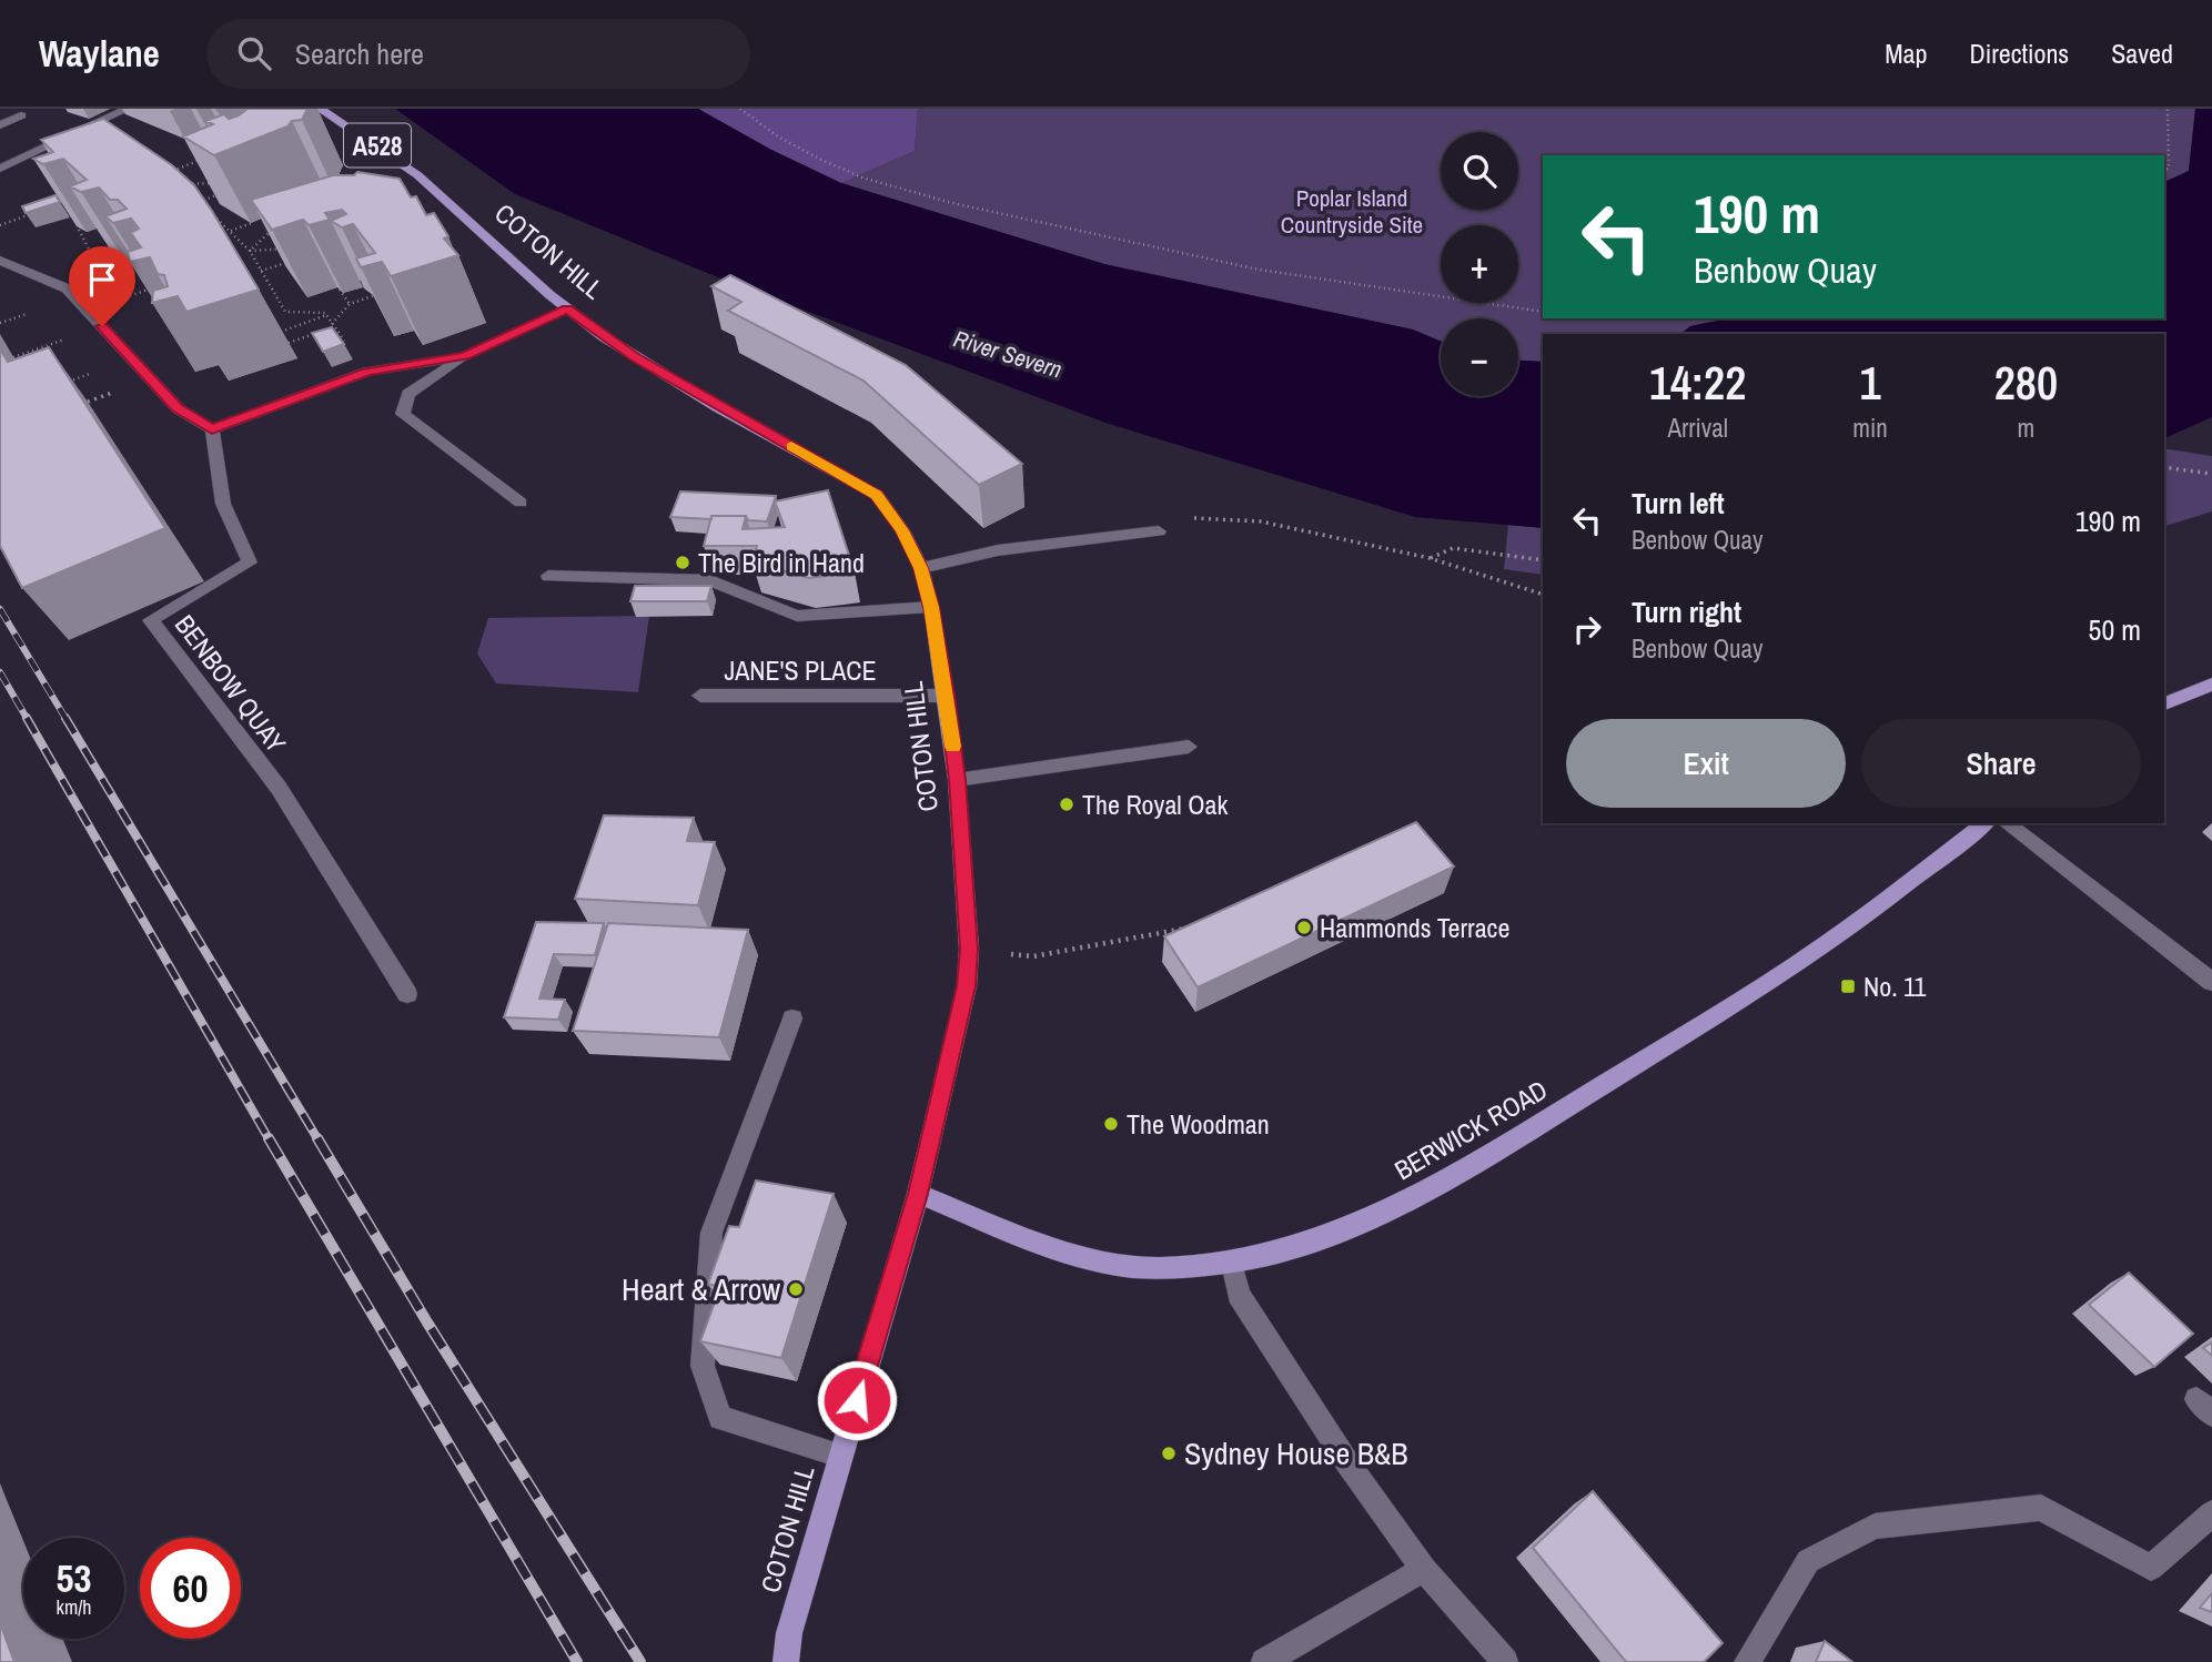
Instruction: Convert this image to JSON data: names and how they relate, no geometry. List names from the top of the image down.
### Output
{
  "streets": {
    "main road": ["A528", "COTON HILL", "BERWICK ROAD"],
    "street": ["JANE'S PLACE", "BENBOW QUAY"]
  },
  "crossings": [
    ["COTON HILL", "JANE'S PLACE"],
    ["COTON HILL", "BERWICK ROAD"]
  ],
  "water": ["River Severn"],
  "parks": ["Poplar Island Countryside Site"],
  "places": {
    "other": [
      "The Bird in Hand",
      "The Royal Oak",
      "Hammonds Terrace",
      "The Woodman",
      "Heart & Arrow",
      "Sydney House B&B"
    ],
    "transit": ["No. 11"]
  },
  "page": {
    "header": "Waylane",
    "search": "Search here",
    "nav": ["Map", "Directions", "Saved"],
    "map_buttons": ["+", "−"],
    "turn": ["190 m", "Benbow Quay"],
    "eta": [
      "14:22",
      "Arrival",
      "1",
      "min",
      "280",
      "m"
    ],
    "list": [
      {
        "name": "Turn left",
        "note": "Benbow Quay",
        "value": "190 m"
      },
      {
        "name": "Turn right",
        "note": "Benbow Quay",
        "value": "50 m"
      }
    ],
    "buttons": ["Exit", "Share"],
    "speed": "53 km/h",
    "limit": "60"
  }
}
